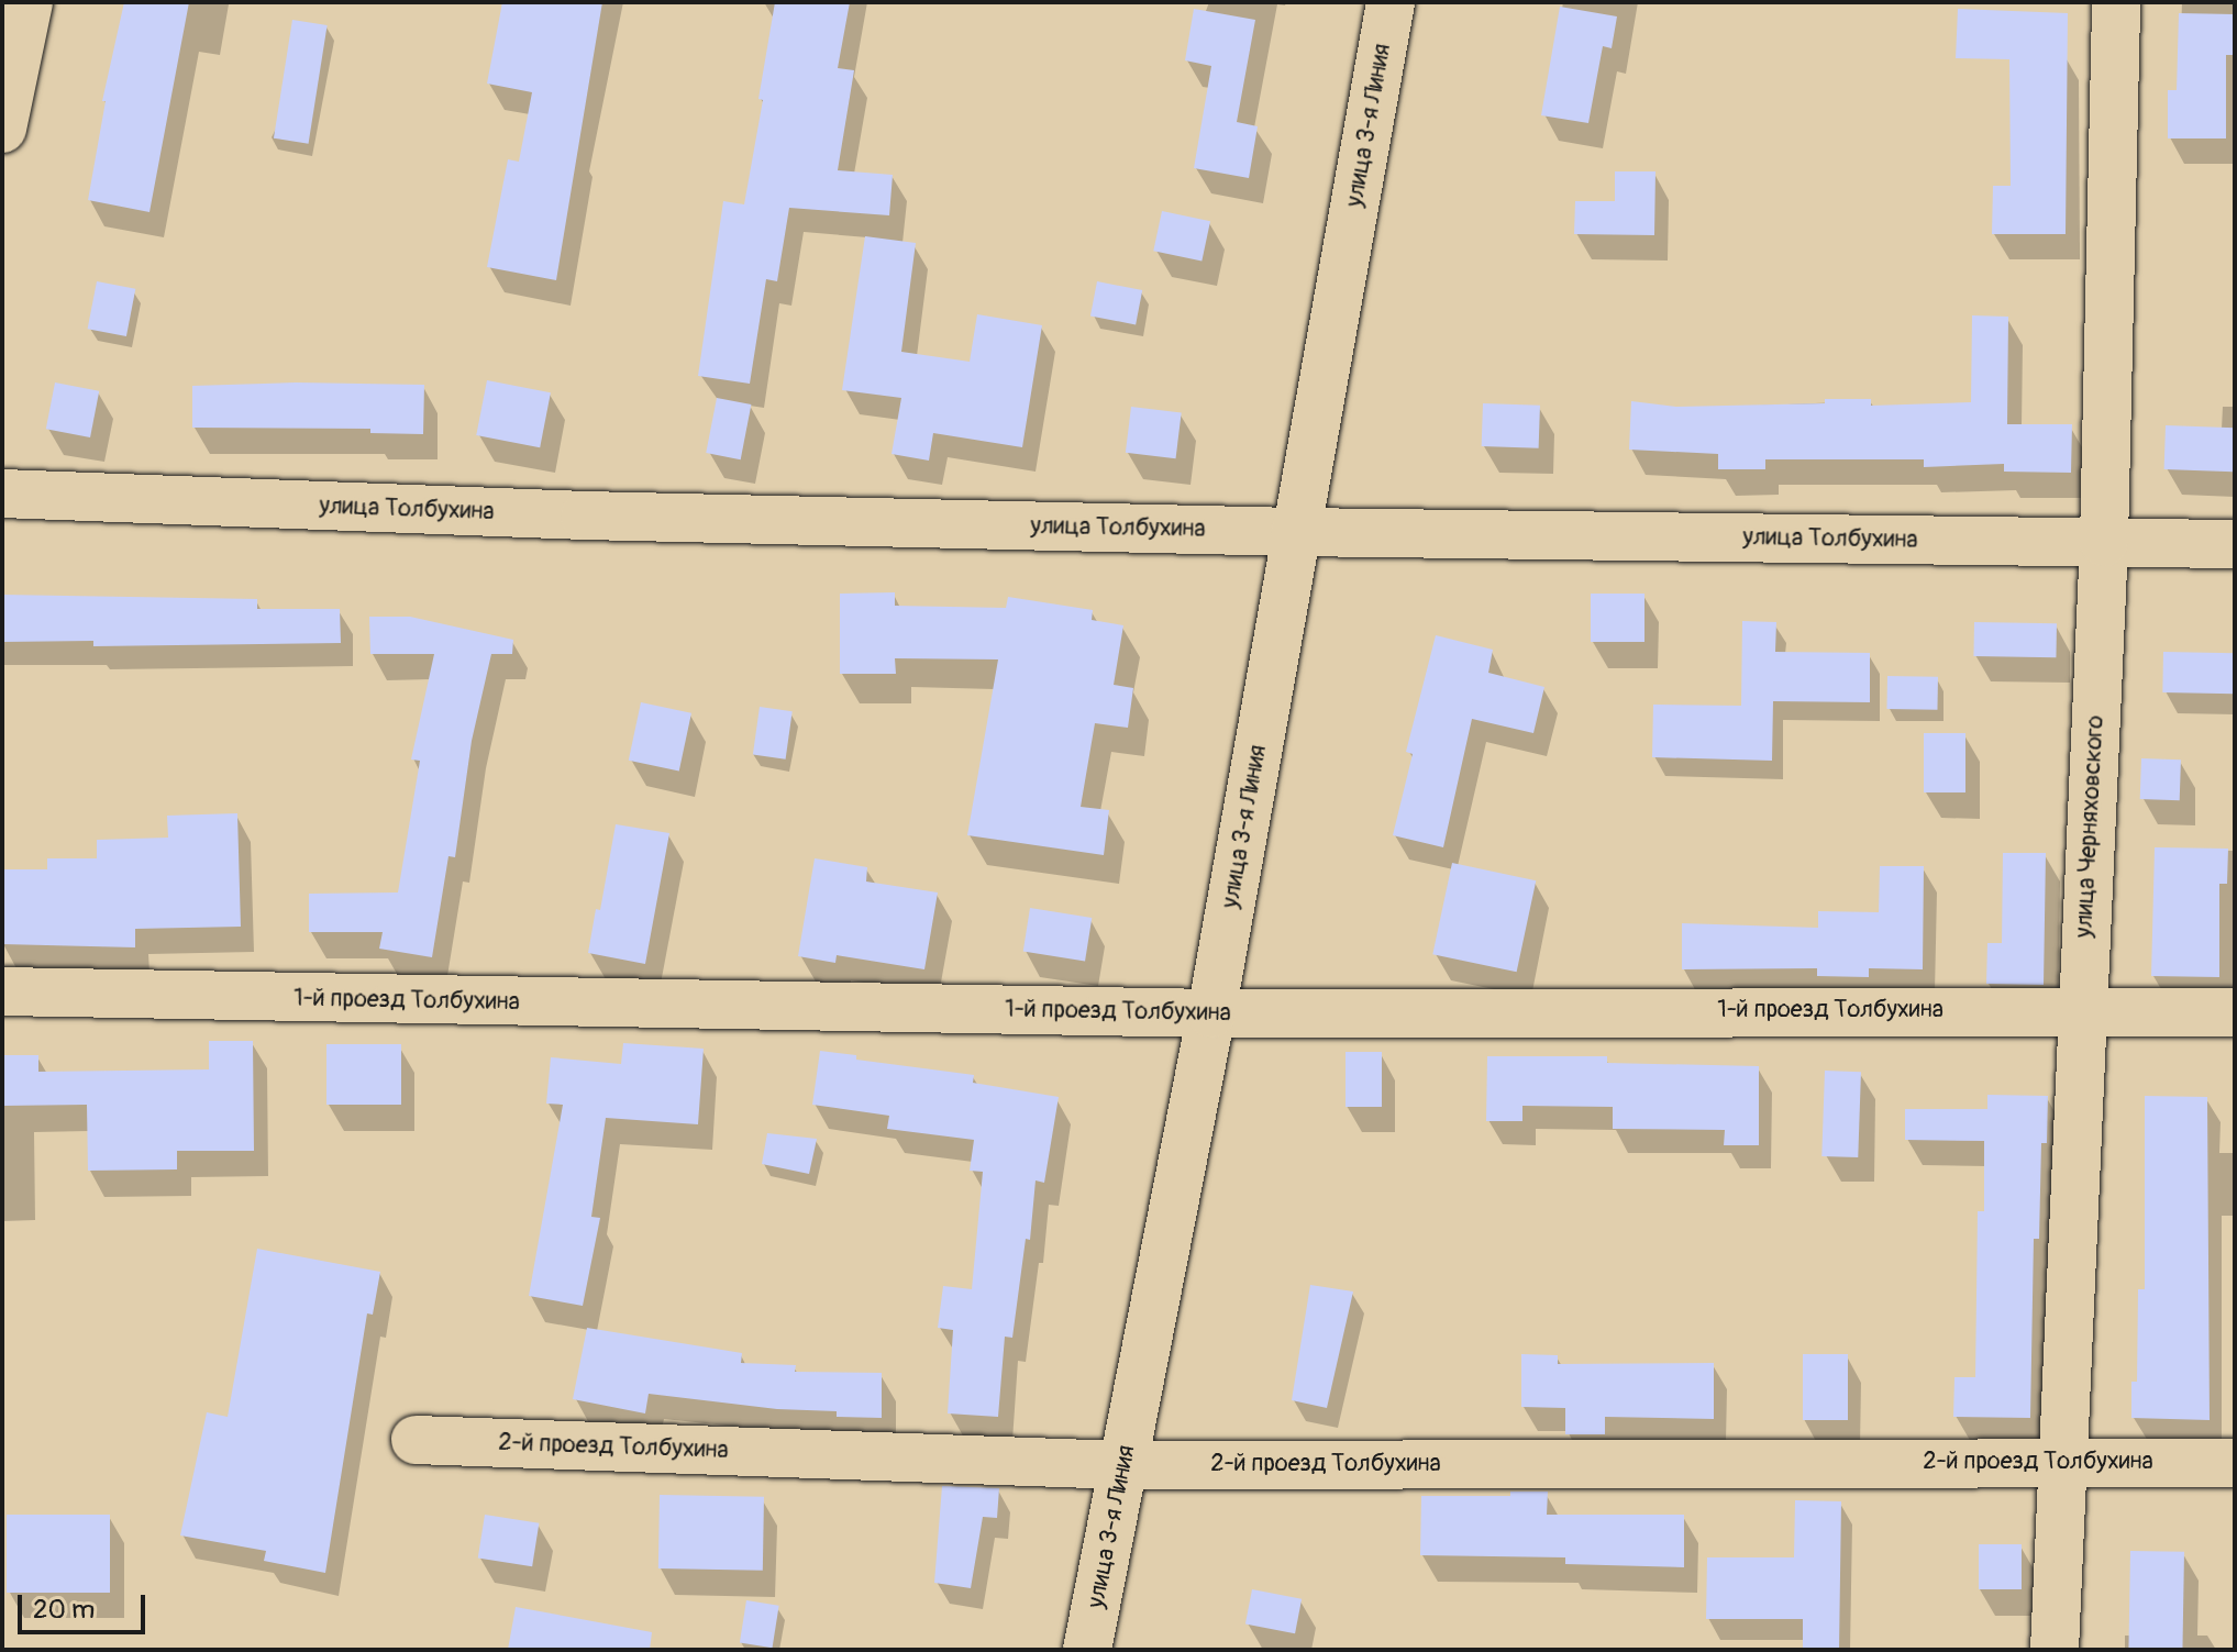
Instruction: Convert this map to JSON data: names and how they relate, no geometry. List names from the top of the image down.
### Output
{
  "streets": {
    "street": [
      "улица 3-я Линия",
      "улица Толбухина",
      "улица Черняховского",
      "1-й проезд Толбухина",
      "2-й проезд Толбухина"
    ]
  },
  "crossings": [
    ["улица 3-я Линия", "улица Толбухина"],
    ["улица 3-я Линия", "1-й проезд Толбухина"],
    ["улица 3-я Линия", "2-й проезд Толбухина"],
    ["улица Толбухина", "улица Черняховского"],
    ["улица Черняховского", "1-й проезд Толбухина"],
    ["улица Черняховского", "2-й проезд Толбухина"]
  ],
  "scale_bar": "20 m"
}
